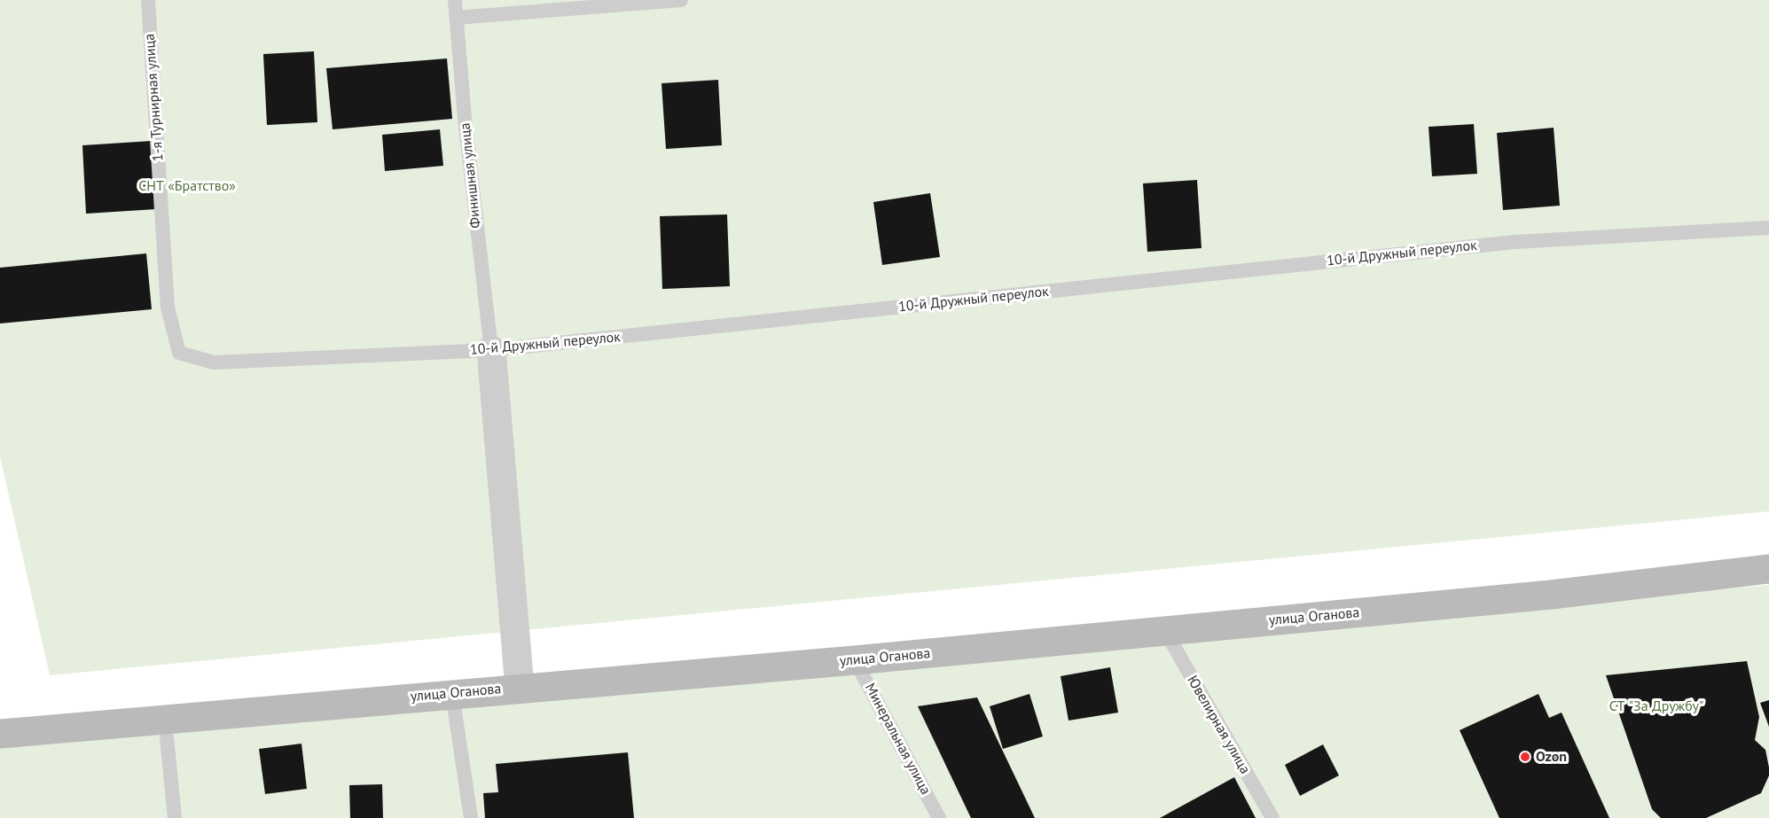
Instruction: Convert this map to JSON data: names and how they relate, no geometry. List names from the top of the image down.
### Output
{
  "streets": {
    "main road": ["улица Оганова"],
    "lane": [
      "1-я Турнирная улица",
      "Финишная улица",
      "10-й Дружный переулок",
      "Ювелирная улица",
      "Минеральная улица"
    ]
  },
  "crossings": [
    ["1-я Турнирная улица", "10-й Дружный переулок"],
    ["Финишная улица", "10-й Дружный переулок"],
    ["улица Оганова", "Ювелирная улица"],
    ["улица Оганова", "Минеральная улица"]
  ],
  "parks": ["СНТ «Братство»", "СТ \"За Дружбу\""],
  "places": ["Ozon"]
}
